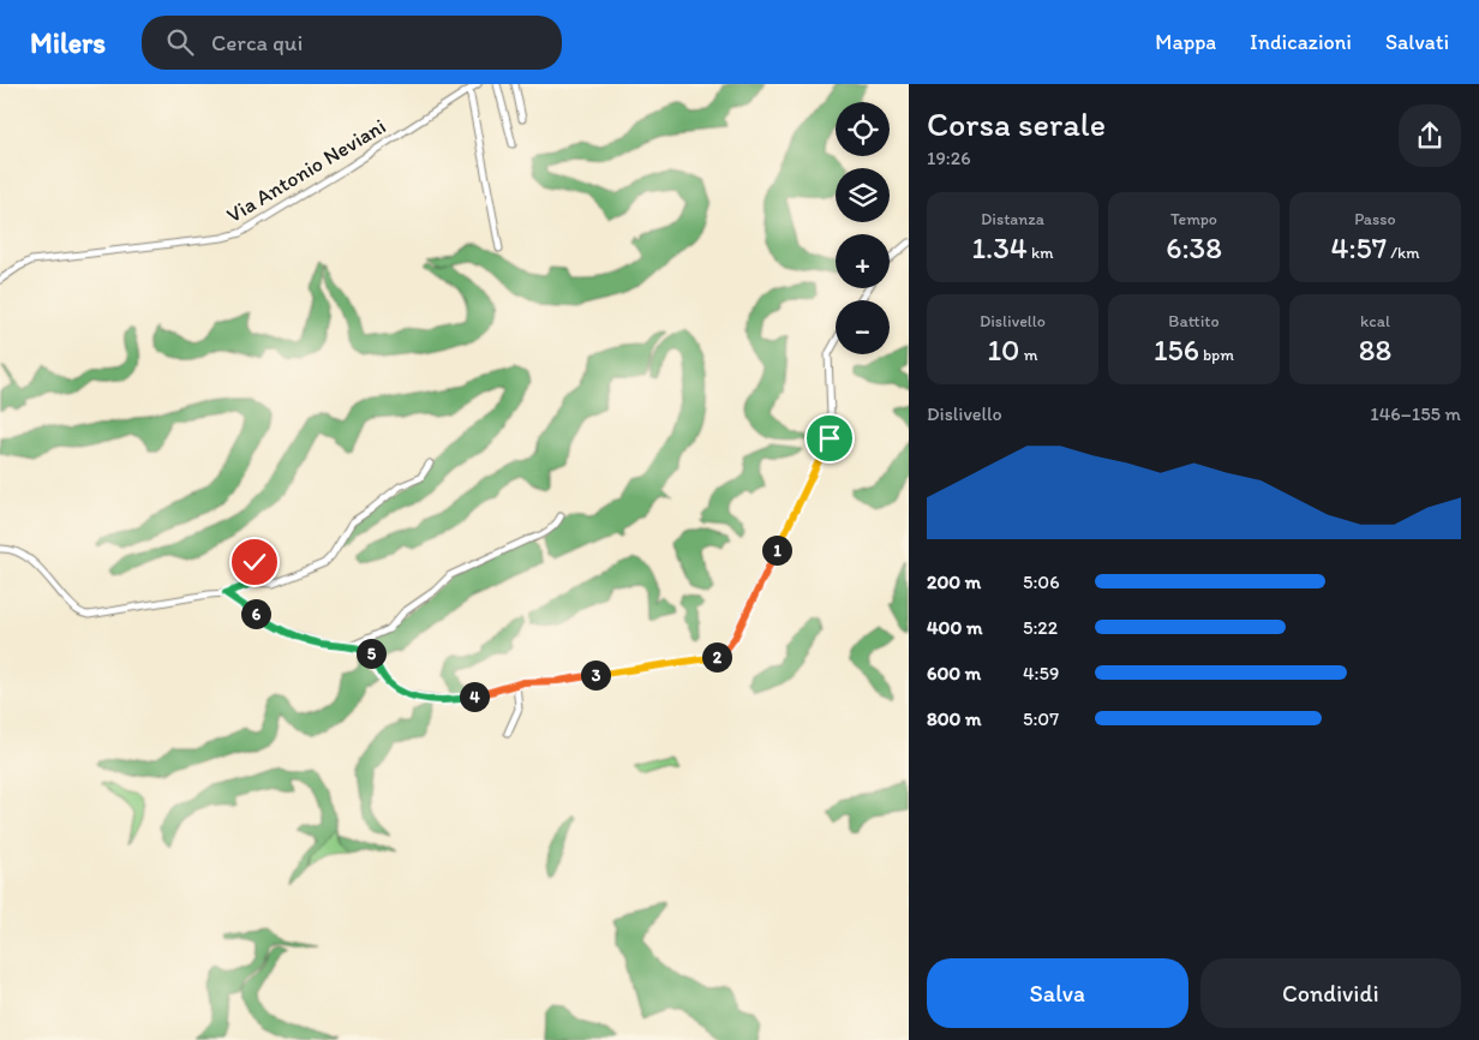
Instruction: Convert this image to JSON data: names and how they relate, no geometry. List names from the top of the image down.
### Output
{
  "streets": {
    "street": ["Via Antonio Neviani"]
  },
  "page": {
    "header": "Milers",
    "search": "Cerca qui",
    "nav": ["Mappa", "Indicazioni", "Salvati"],
    "heading": ["Corsa serale", "19:26"],
    "map_buttons": ["+", "−"],
    "stats": [
      ["Distanza", "1.34 km"],
      ["Tempo", "6:38"],
      ["Passo", "4:57 /km"],
      ["Dislivello", "10 m"],
      ["Battito", "156 bpm"],
      ["kcal", "88"]
    ],
    "chart": ["Dislivello", "146–155 m"],
    "pins": [
      "1",
      "6",
      "5",
      "2",
      "3",
      "4"
    ],
    "list": [
      {
        "name": "200 m",
        "note": "5:06"
      },
      {
        "name": "400 m",
        "note": "5:22"
      },
      {
        "name": "600 m",
        "note": "4:59"
      },
      {
        "name": "800 m",
        "note": "5:07"
      }
    ],
    "buttons": ["Salva", "Condividi"]
  }
}
